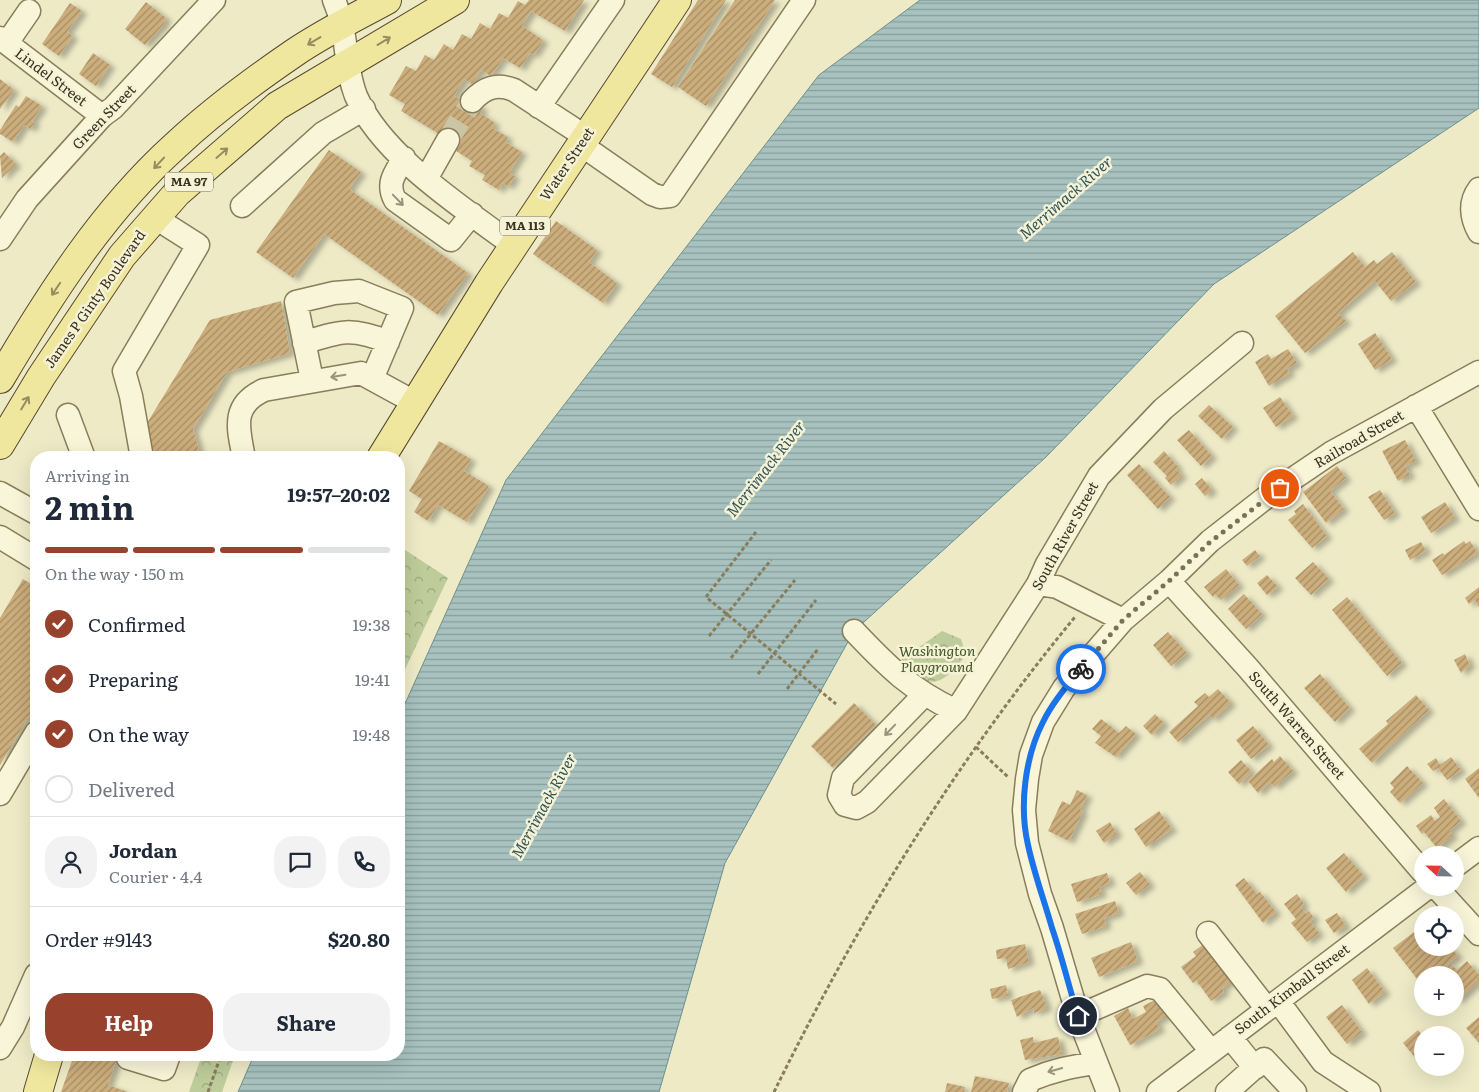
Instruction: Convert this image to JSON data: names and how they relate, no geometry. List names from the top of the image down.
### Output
{
  "streets": {
    "main road": [
      "Water Street",
      "MA 97",
      "MA 113",
      "James P Ginty Boulevard"
    ],
    "street": [
      "Lindel Street",
      "Green Street",
      "Railroad Street",
      "South River Street",
      "South Warren Street",
      "South Kimball Street"
    ]
  },
  "crossings": [
    ["Lindel Street", "Green Street"],
    ["Railroad Street", "South Warren Street"]
  ],
  "water": ["Merrimack River"],
  "parks": ["Washington Playground"],
  "north": "left",
  "page": {
    "heading": ["2 min", "Arriving in", "19:57–20:02"],
    "panel": [
      "Jordan",
      "Courier · 4.4",
      "Order #9143",
      "$20.80"
    ],
    "bar": "On the way · 150 m",
    "list": [
      ["Confirmed", "19:38"],
      ["Preparing", "19:41"],
      ["On the way", "19:48"],
      "Delivered"
    ],
    "map_buttons": ["+", "−"],
    "buttons": ["Help", "Share"]
  }
}
